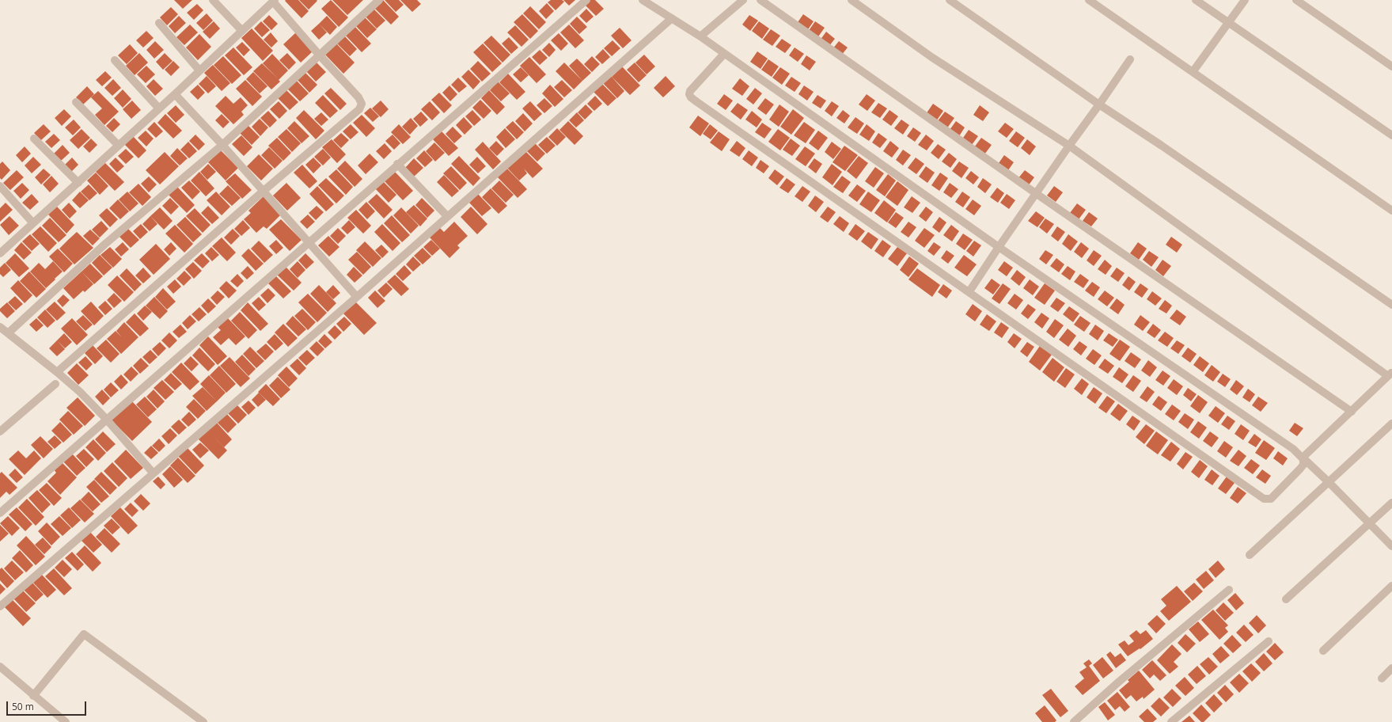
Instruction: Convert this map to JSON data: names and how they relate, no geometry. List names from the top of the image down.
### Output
{
  "scale_bar": "50 m"
}
